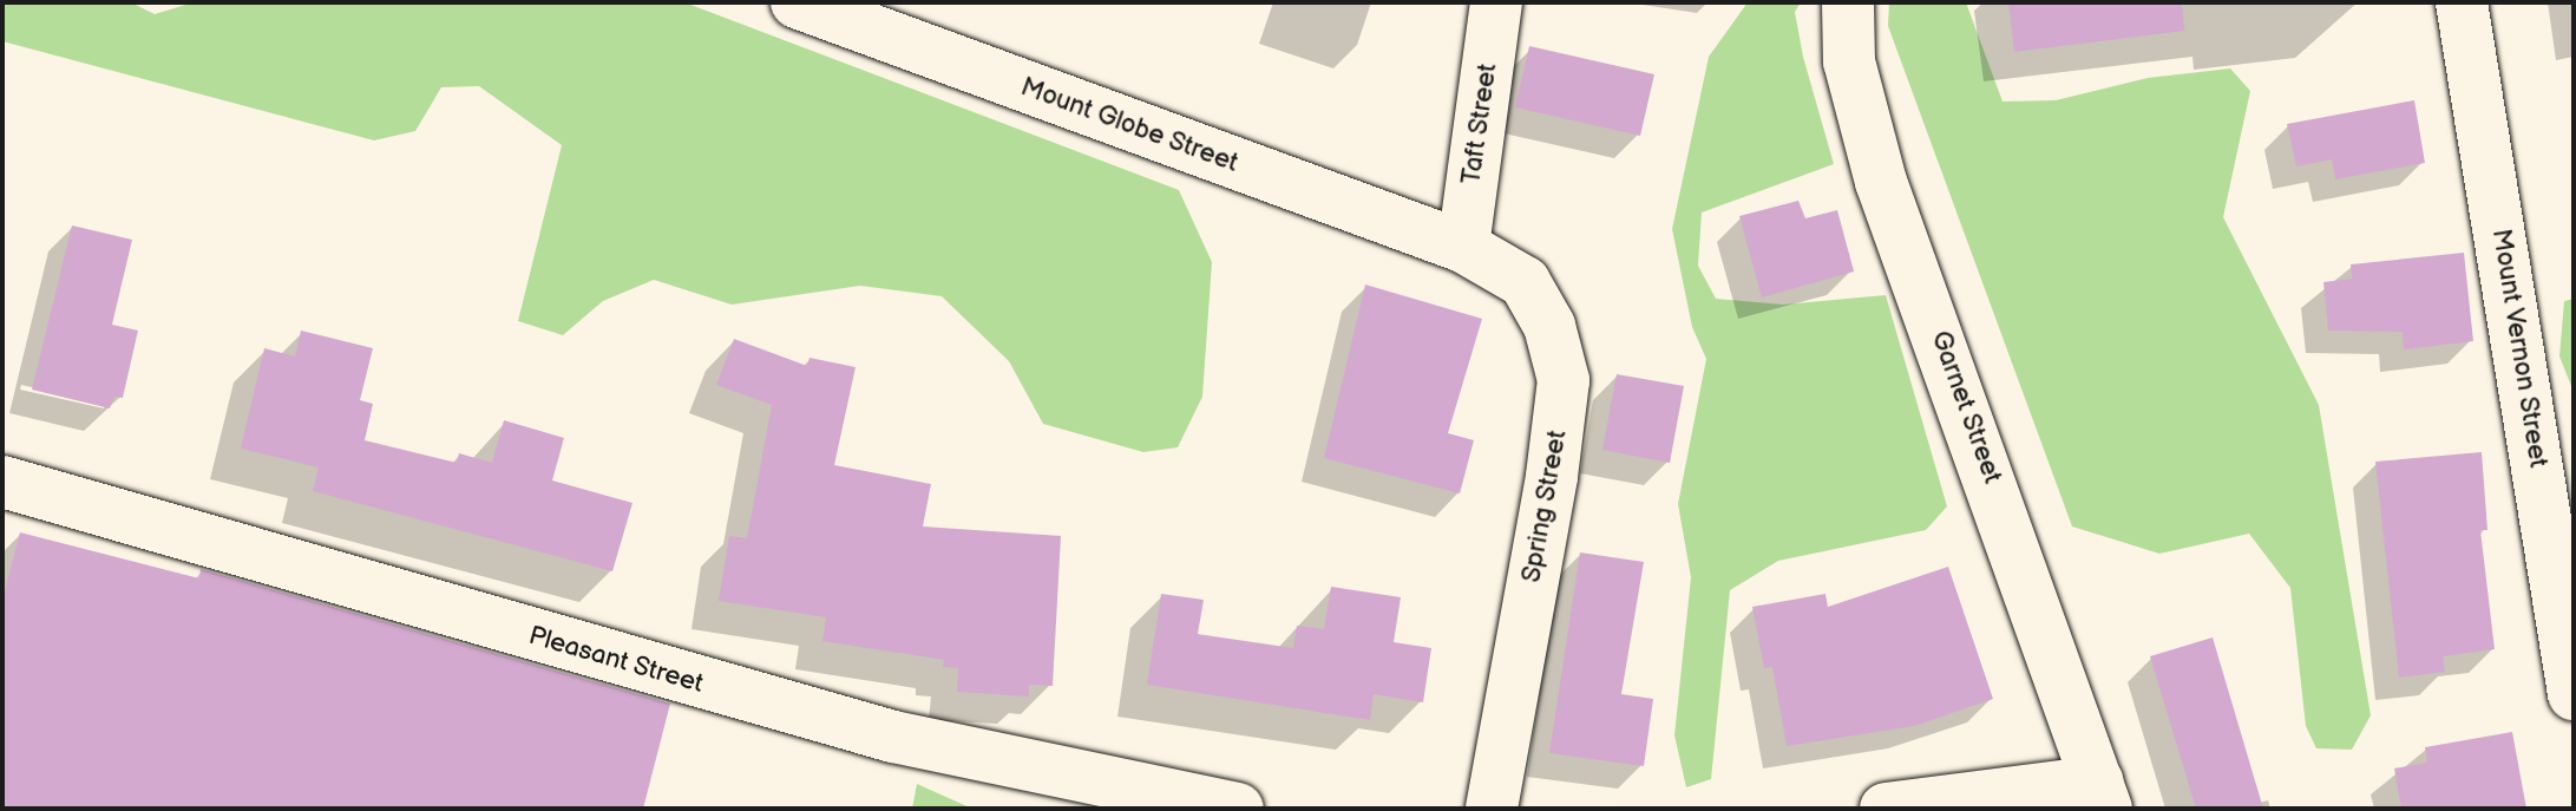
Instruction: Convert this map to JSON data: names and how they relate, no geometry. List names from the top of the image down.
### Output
{
  "streets": {
    "street": [
      "Taft Street",
      "Mount Globe Street",
      "Mount Vernon Street",
      "Garnet Street",
      "Spring Street",
      "Pleasant Street"
    ]
  },
  "crossings": [
    ["Taft Street", "Mount Globe Street"],
    ["Taft Street", "Spring Street"],
    ["Mount Globe Street", "Spring Street"]
  ]
}
